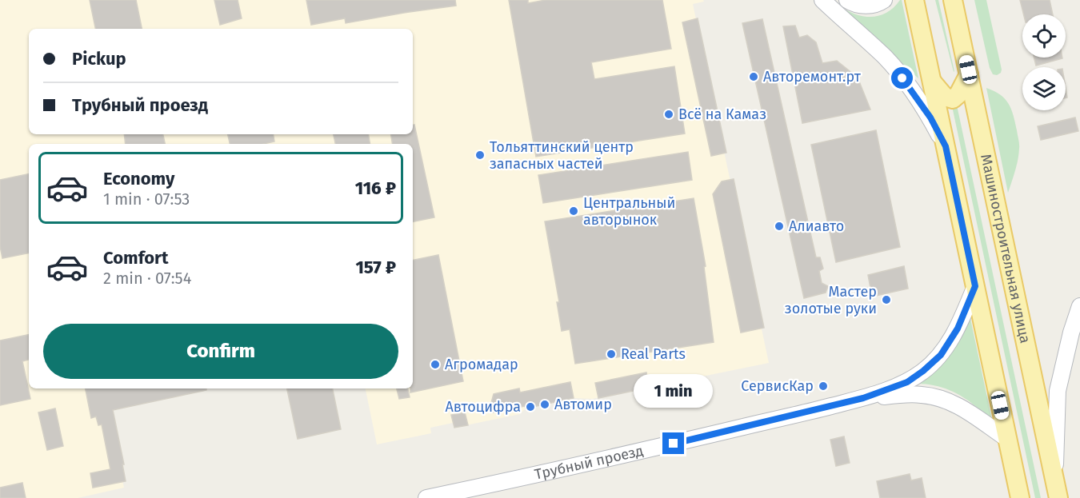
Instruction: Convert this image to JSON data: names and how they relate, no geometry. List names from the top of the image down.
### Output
{
  "streets": {
    "main road": ["Машиностроительная улица"],
    "street": ["Трубный проезд"]
  },
  "places": [
    "Авторемонт.рт",
    "Всё на Камаз",
    "Тольяттинский центр запасных частей",
    "Центральный авторынок",
    "Алиавто",
    "Мастер золотые руки",
    "Real Parts",
    "Агромадар",
    "СервисКар",
    "Автомир",
    "Автоцифра"
  ],
  "page": {
    "banner": ["Pickup", "Трубный проезд"],
    "list": [
      {
        "name": "Economy",
        "note": "1 min · 07:53",
        "value": "116 ₽"
      },
      {
        "name": "Comfort",
        "note": "2 min · 07:54",
        "value": "157 ₽"
      }
    ],
    "buttons": "Confirm",
    "bubble": "1 min"
  }
}
